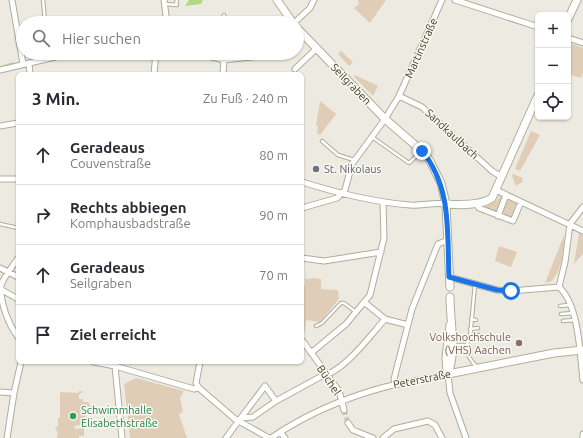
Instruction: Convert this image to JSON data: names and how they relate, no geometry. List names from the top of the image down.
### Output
{
  "streets": {
    "street": [
      "Martinstraße",
      "Seilgraben",
      "Sandkaulbach",
      "Peterstraße",
      "Büchel"
    ]
  },
  "crossings": [
    ["Martinstraße", "Sandkaulbach"],
    ["Peterstraße", "Büchel"]
  ],
  "places": ["St. Nikolaus", "Volkshochschule (VHS) Aachen", "Schwimmhalle Elisabethstraße"],
  "page": {
    "map_buttons": ["+", "−"],
    "search": "Hier suchen",
    "heading": ["3 Min.", "Zu Fuß · 240 m"],
    "list": [
      ["Geradeaus", "Couvenstraße", "80 m"],
      ["Rechts abbiegen", "Komphausbadstraße", "90 m"],
      ["Geradeaus", "Seilgraben", "70 m"],
      "Ziel erreicht"
    ]
  }
}
